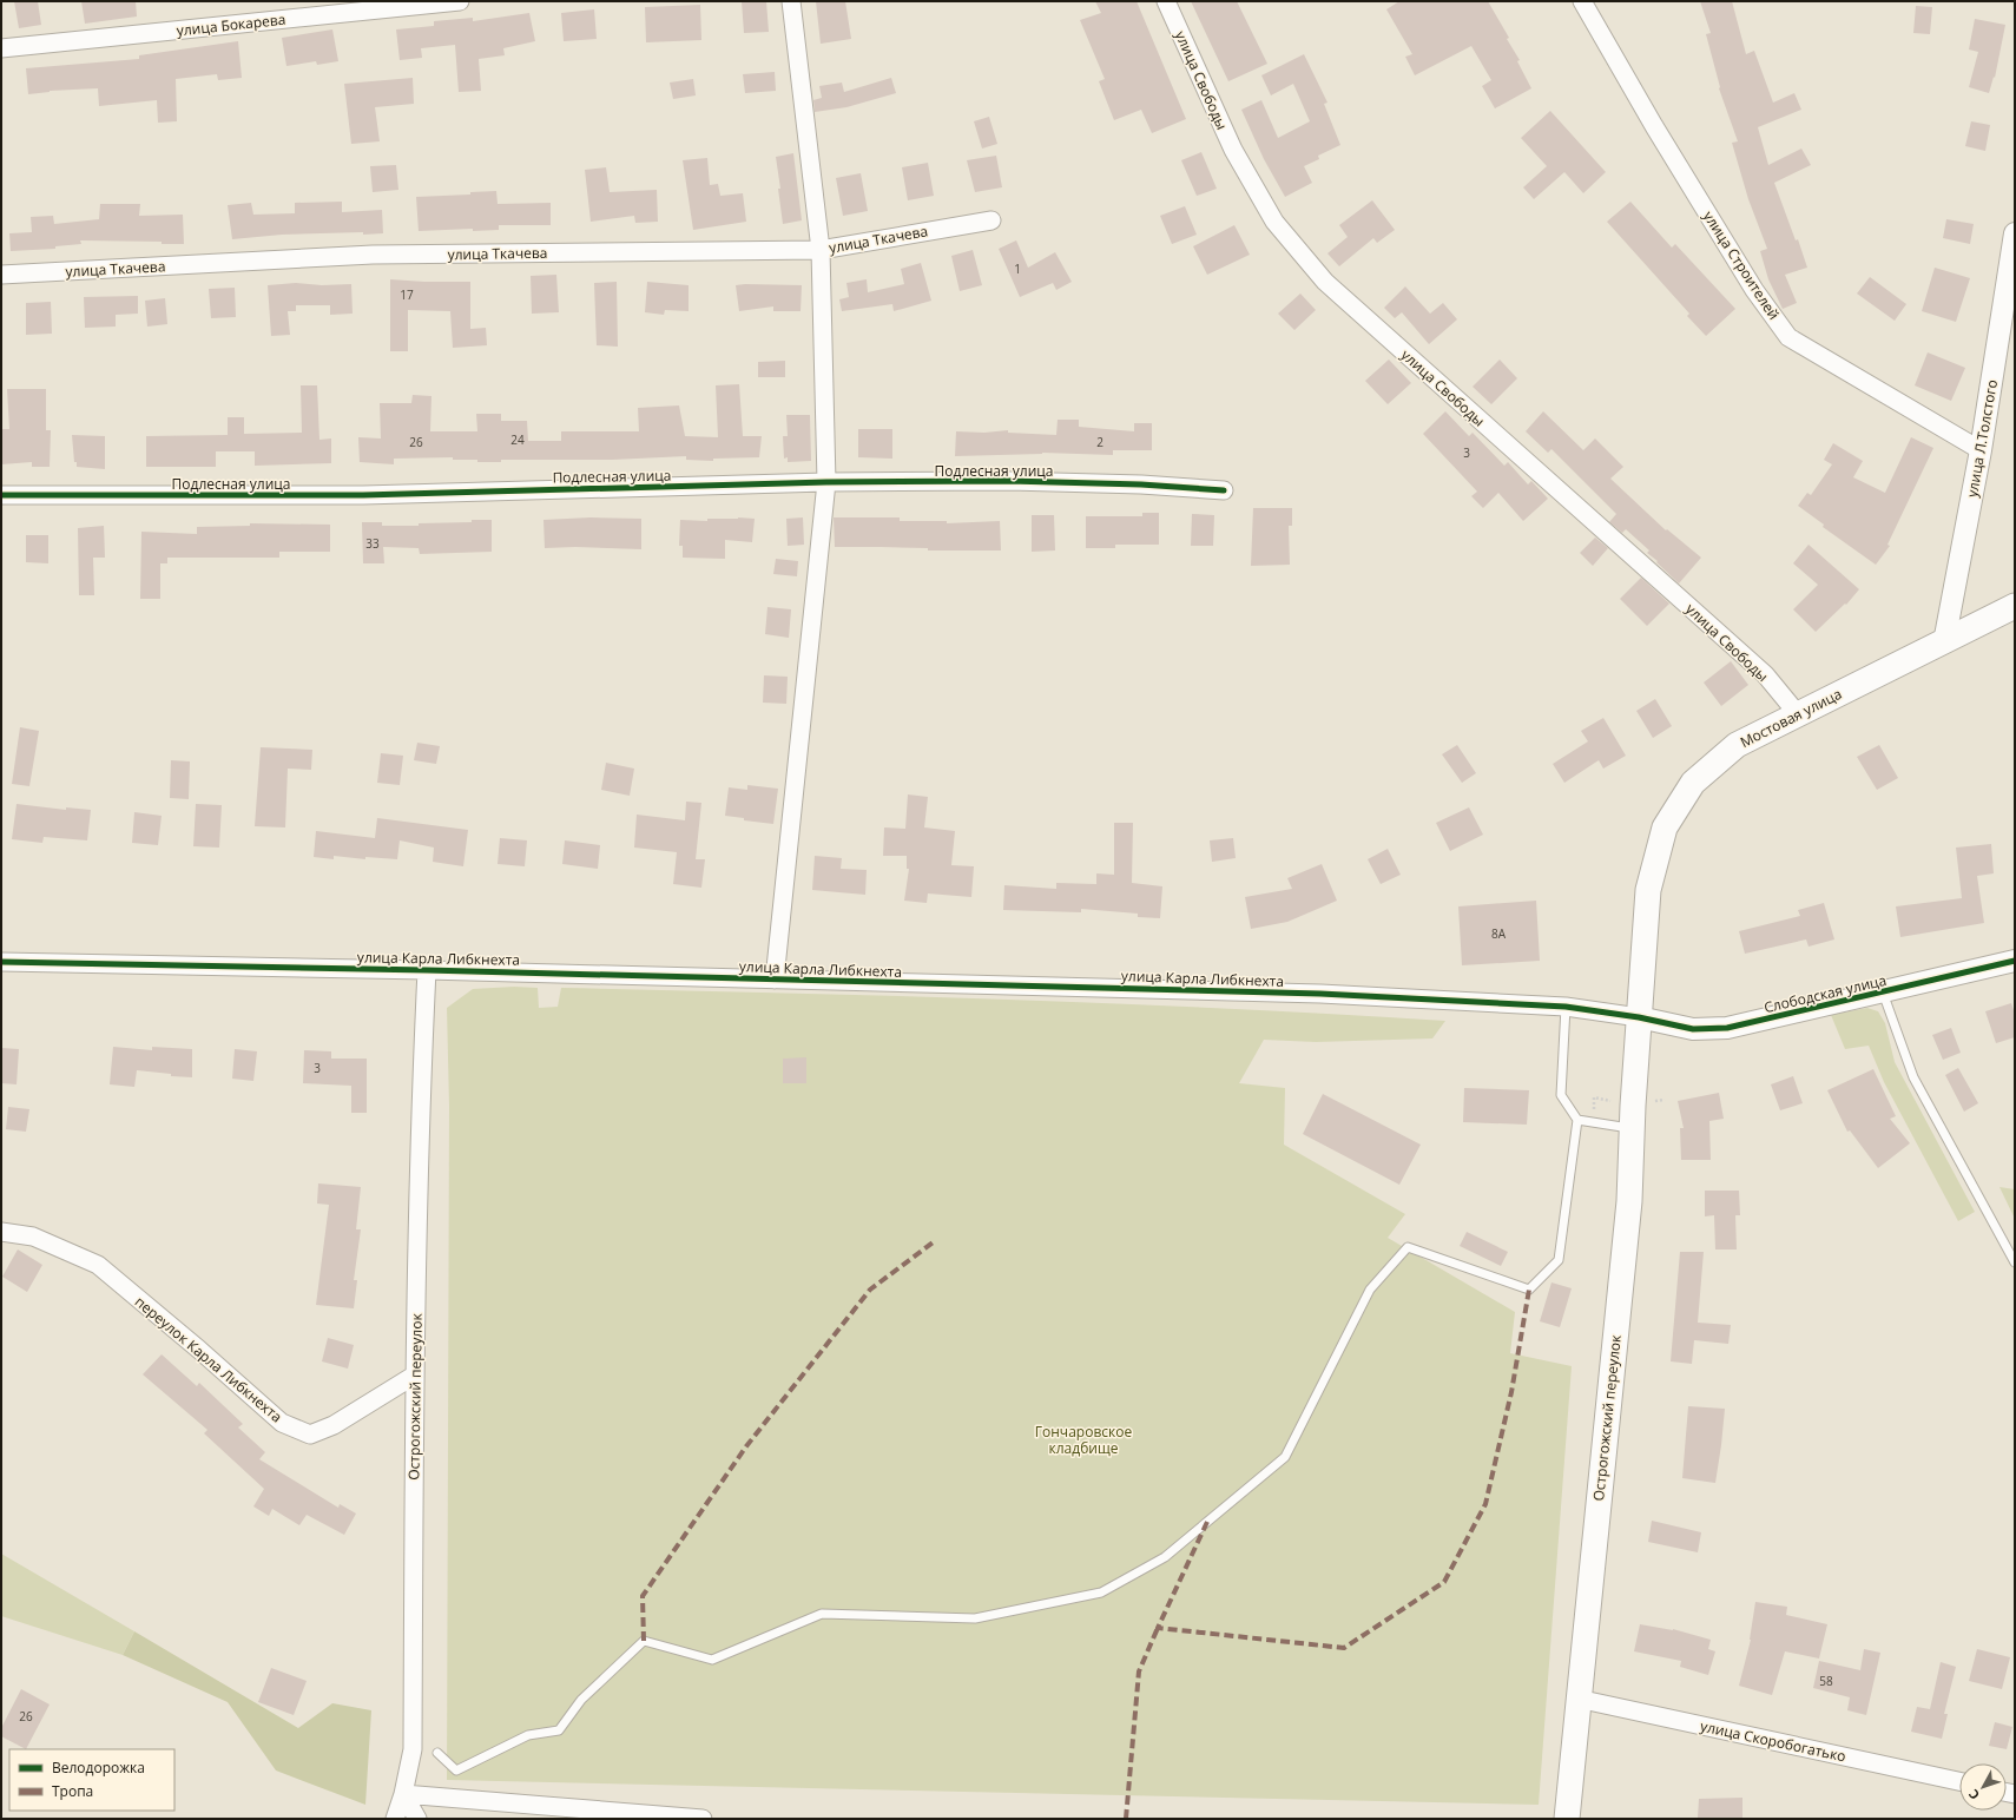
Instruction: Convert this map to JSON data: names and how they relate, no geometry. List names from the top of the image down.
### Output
{
  "streets": {
    "main road": ["Мостовая улица", "Острогожский переулок"],
    "street": [
      "улица Бокарева",
      "улица Свободы",
      "улица Ткачева",
      "улица Строителей",
      "улица Л.Толстого",
      "Подлесная улица",
      "улица Карла Либкнехта",
      "Слободская улица",
      "переулок Карла Либкнехта",
      "улица Скоробогатько"
    ]
  },
  "crossings": [
    ["улица Свободы", "Мостовая улица"],
    ["улица Строителей", "улица Л.Толстого"],
    ["улица Л.Толстого", "Мостовая улица"],
    ["Мостовая улица", "улица Карла Либкнехта"],
    ["Мостовая улица", "Слободская улица"],
    ["Мостовая улица", "Острогожский переулок"],
    ["улица Карла Либкнехта", "Слободская улица"],
    ["улица Карла Либкнехта", "Острогожский переулок"],
    ["Слободская улица", "Острогожский переулок"],
    ["переулок Карла Либкнехта", "Острогожский переулок"],
    ["Острогожский переулок", "улица Скоробогатько"]
  ],
  "parks": ["Гончаровское кладбище"],
  "house_numbers": [
    "1",
    "17",
    "24",
    "26",
    "2",
    "3",
    "33",
    "8А",
    "3",
    "58",
    "26"
  ],
  "legend": ["Велодорожка", "Тропа"],
  "north": "bottom left"
}
